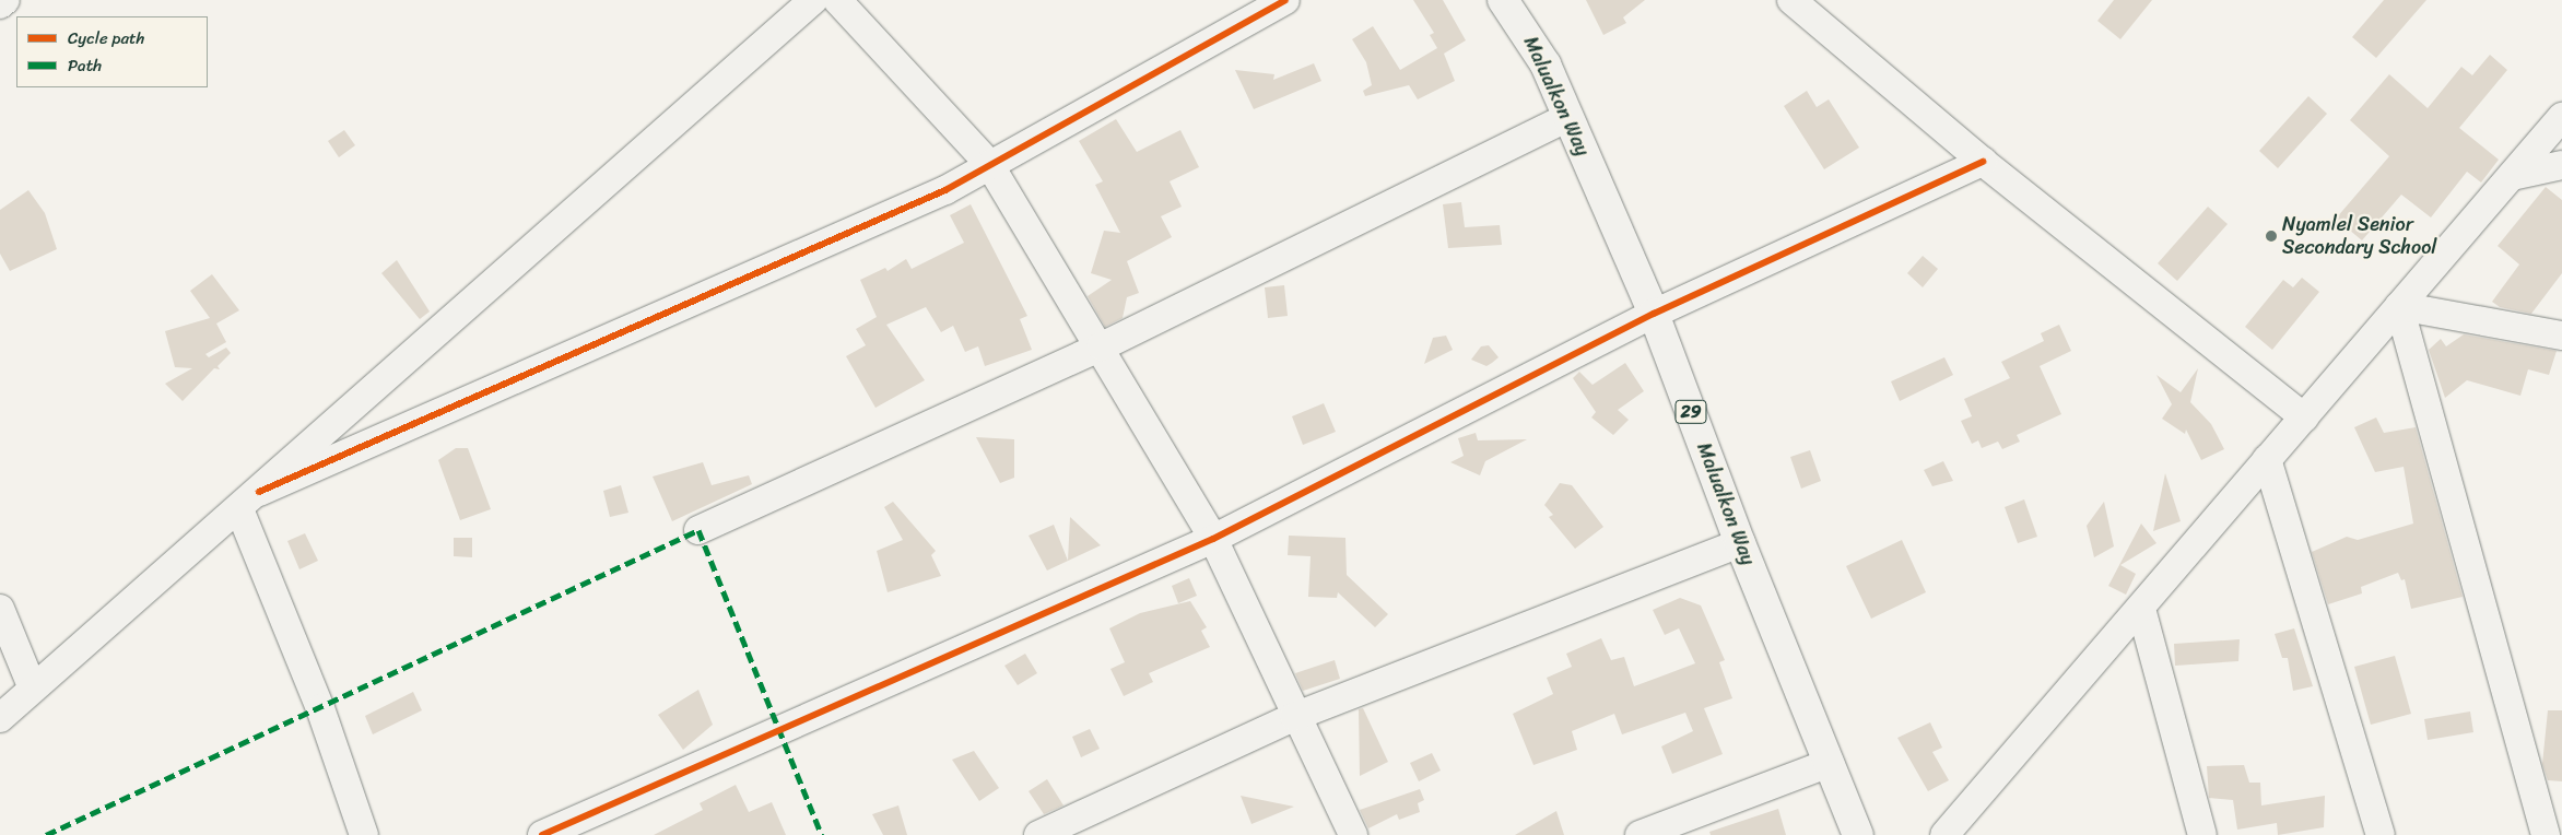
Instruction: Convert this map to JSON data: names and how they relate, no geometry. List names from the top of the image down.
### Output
{
  "streets": {
    "main road": ["Malualkon Way", "29"]
  },
  "places": ["Nyamlel Senior Secondary School"],
  "legend": ["Cycle path", "Path"]
}
